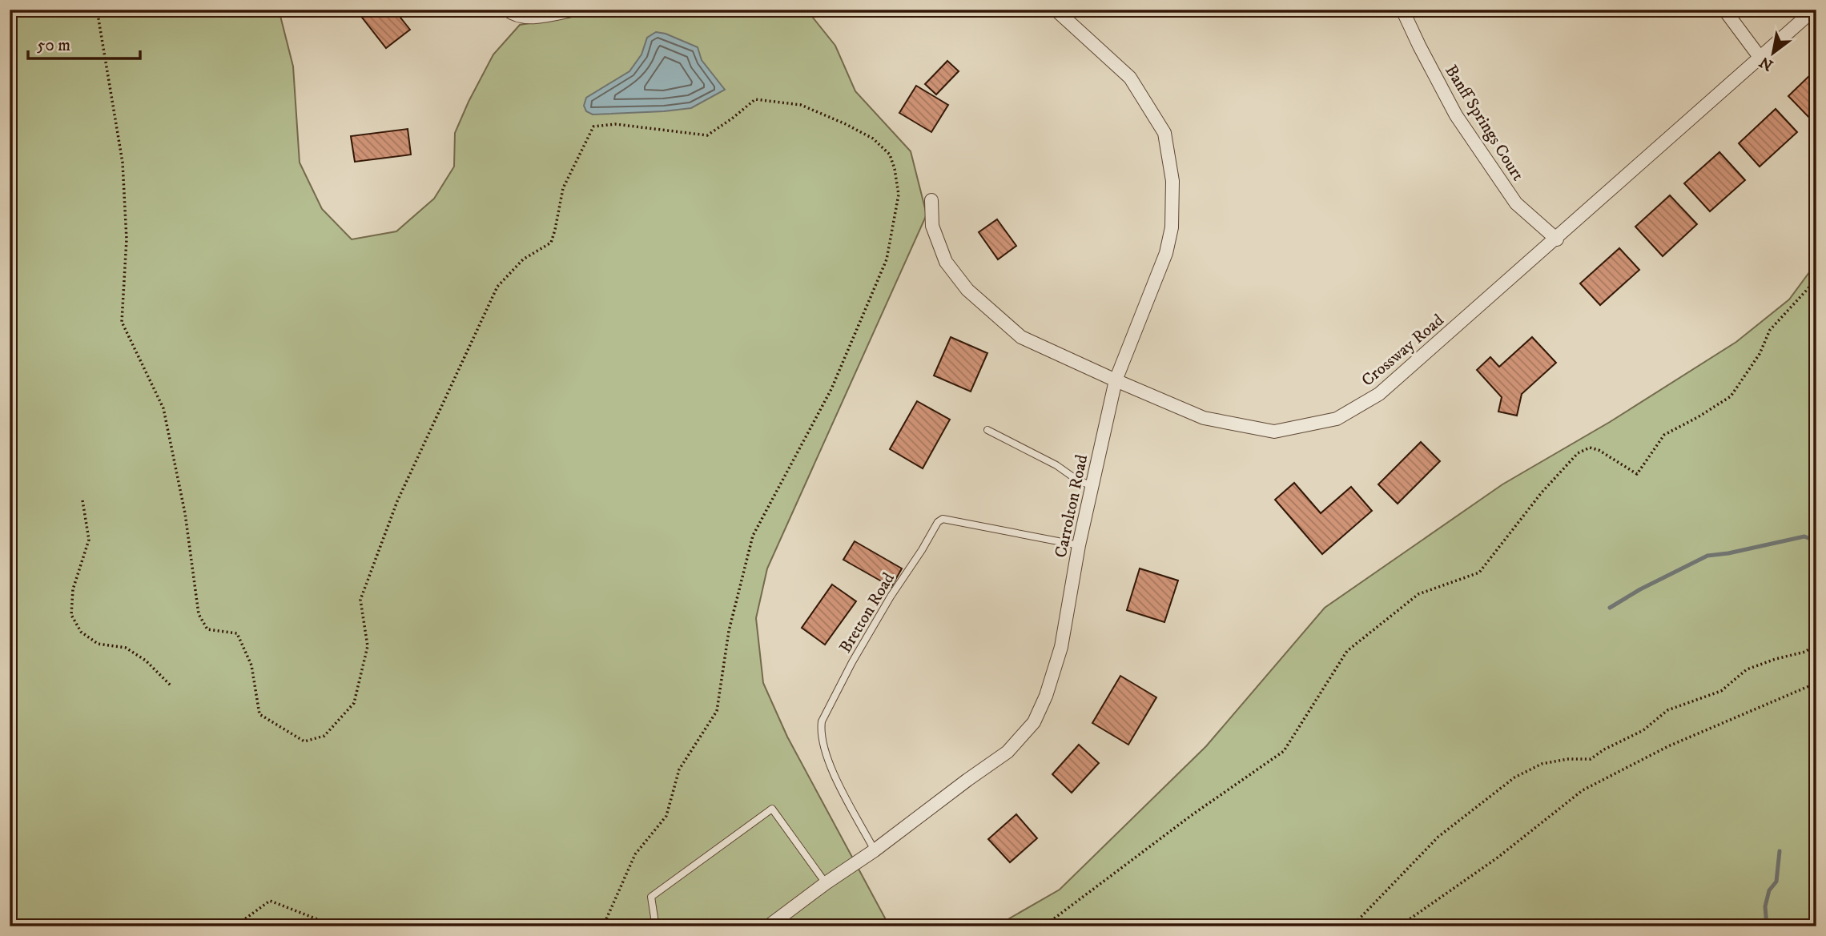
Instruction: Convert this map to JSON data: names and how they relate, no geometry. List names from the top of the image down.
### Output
{
  "streets": {
    "street": ["Banff Springs Court", "Crossway Road", "Carrolton Road"],
    "lane": ["Bretton Road"]
  },
  "crossings": [
    ["Banff Springs Court", "Crossway Road"],
    ["Crossway Road", "Carrolton Road"],
    ["Carrolton Road", "Bretton Road"]
  ],
  "scale_bar": "50 m",
  "north": "bottom left"
}
